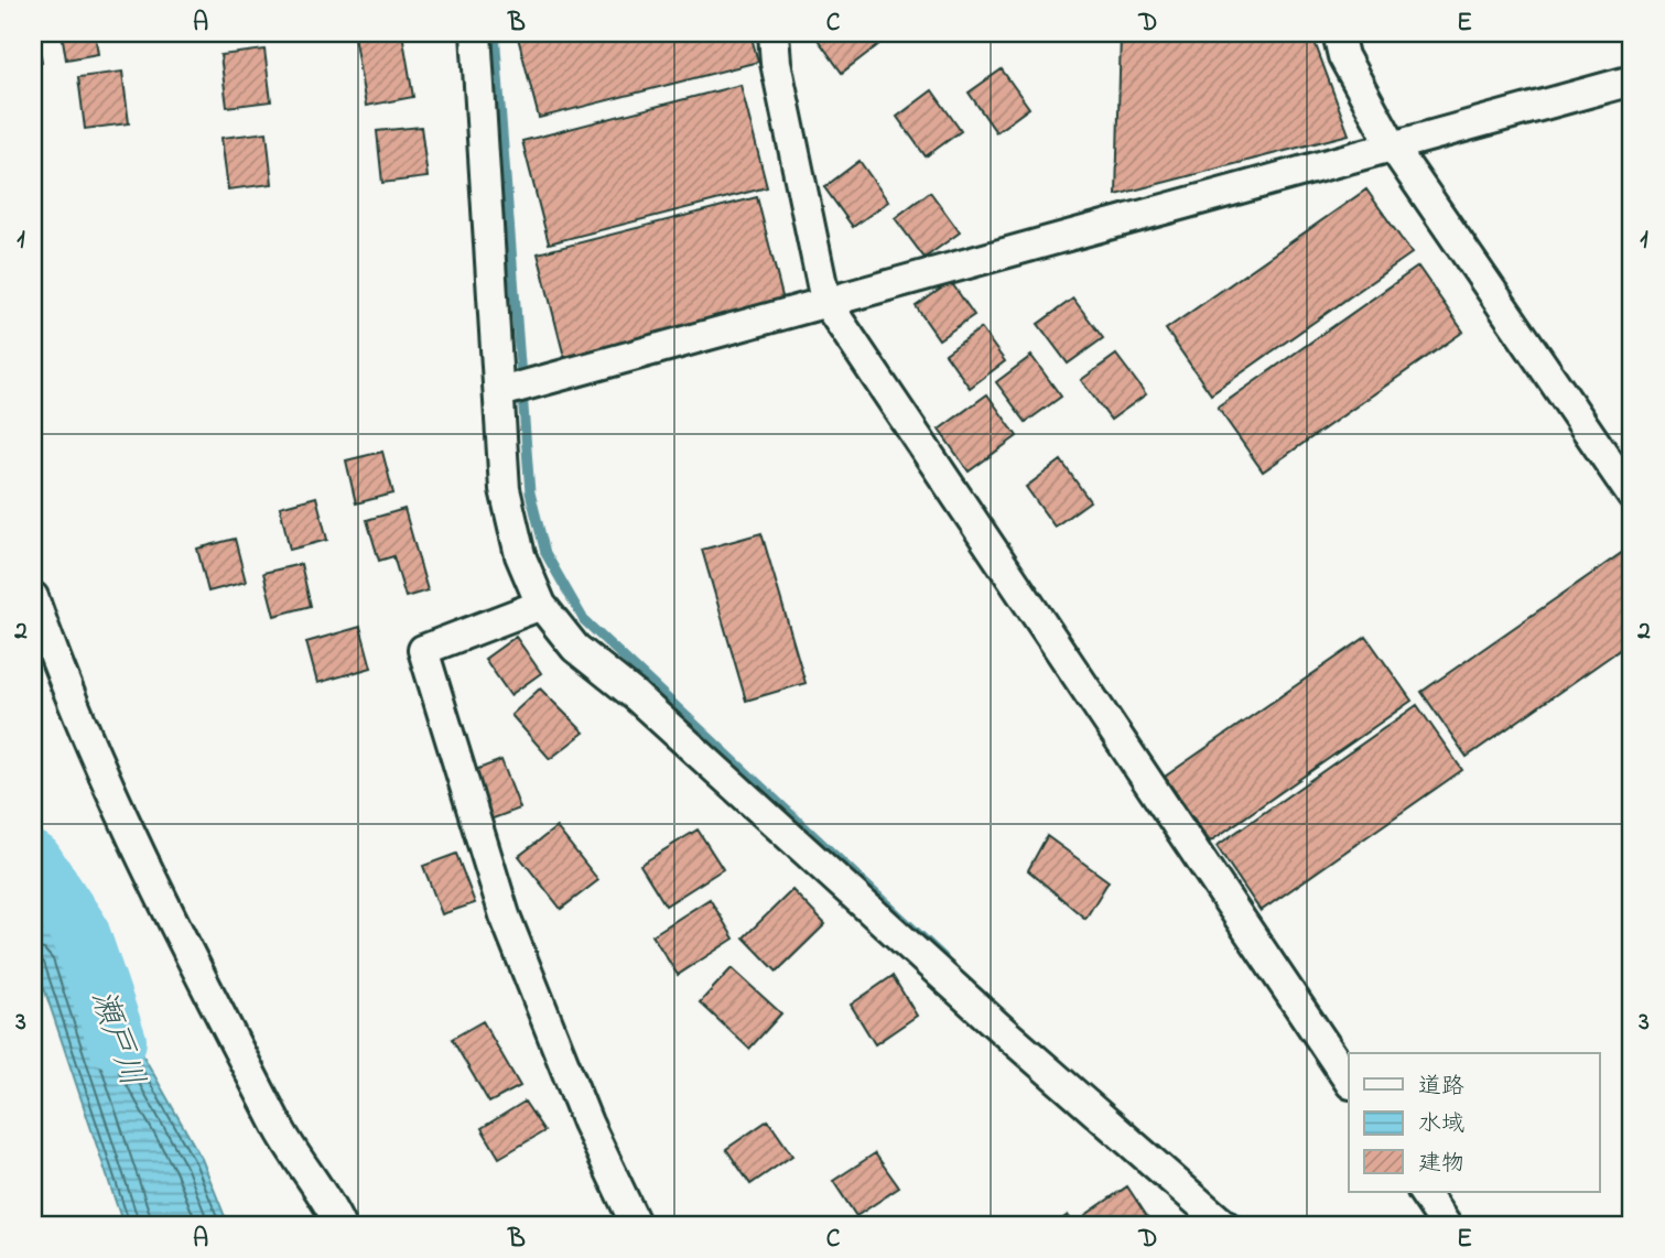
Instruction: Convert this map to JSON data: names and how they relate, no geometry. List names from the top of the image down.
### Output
{
  "water": ["瀬戸川"],
  "legend": ["道路", "水域", "建物"],
  "grid": {
    "columns": [
      "A",
      "B",
      "C",
      "D",
      "E"
    ],
    "rows": ["1", "2", "3"]
  }
}
